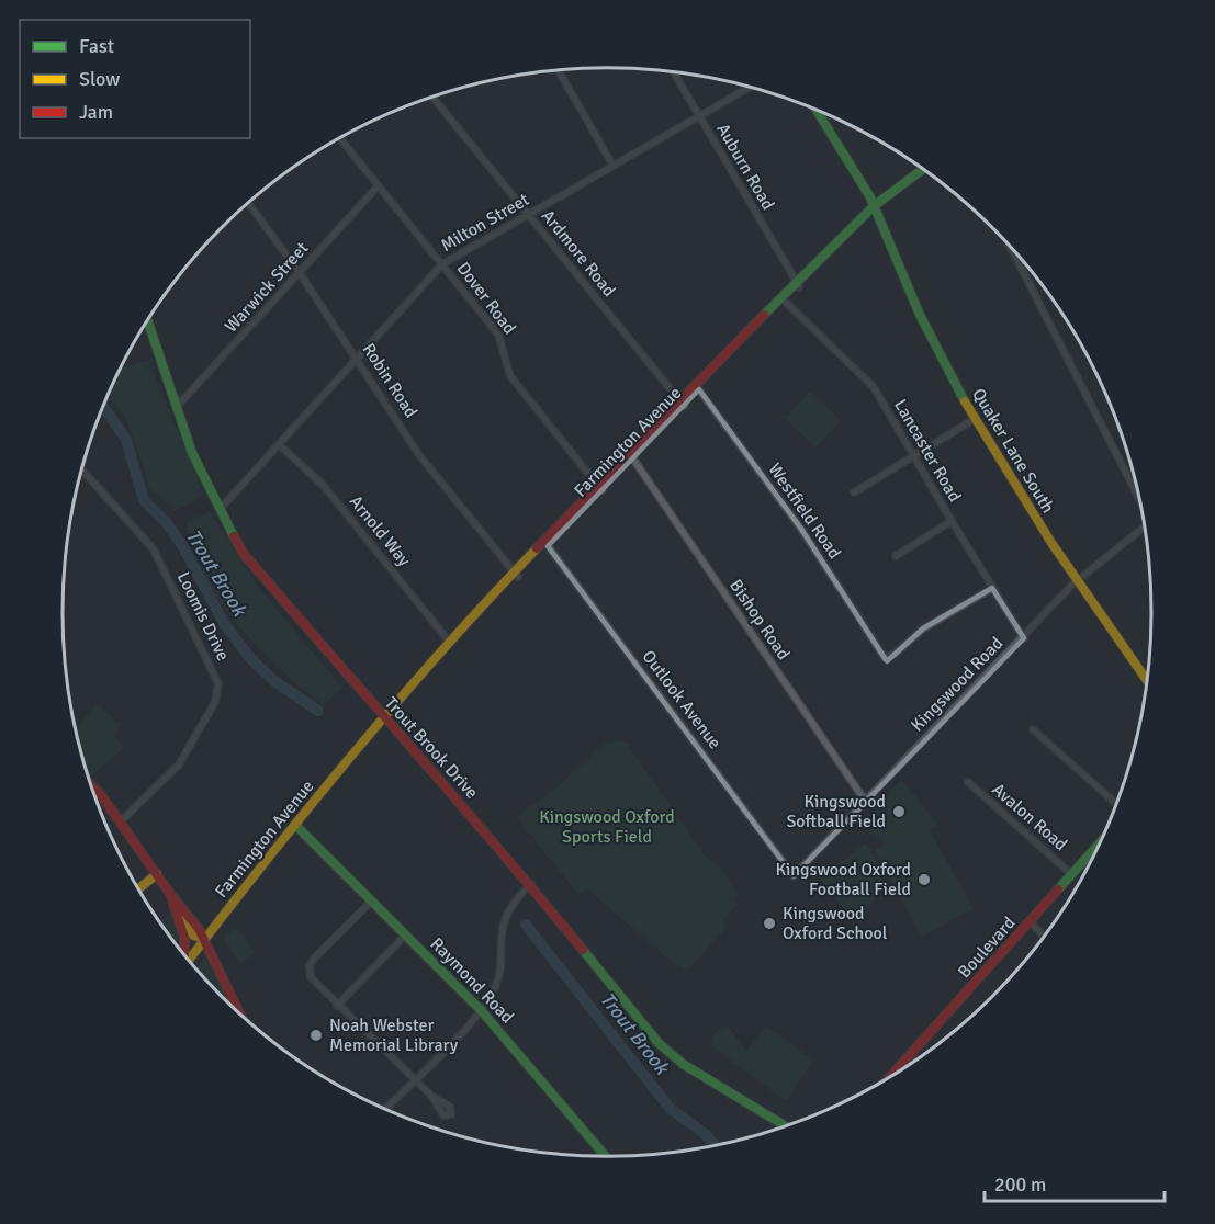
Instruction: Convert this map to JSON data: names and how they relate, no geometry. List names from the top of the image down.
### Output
{
  "streets": {
    "main road": [
      "Farmington Avenue",
      "Quaker Lane South",
      "Trout Brook Drive",
      "Boulevard",
      "Raymond Road"
    ],
    "street": [
      "Auburn Road",
      "Milton Street",
      "Ardmore Road",
      "Warwick Street",
      "Dover Road",
      "Robin Road",
      "Lancaster Road",
      "Westfield Road",
      "Arnold Way",
      "Loomis Drive",
      "Bishop Road",
      "Kingswood Road",
      "Outlook Avenue",
      "Avalon Road"
    ]
  },
  "crossings": [
    ["Auburn Road", "Milton Street"],
    ["Auburn Road", "Farmington Avenue"],
    ["Milton Street", "Ardmore Road"],
    ["Milton Street", "Dover Road"],
    ["Milton Street", "Robin Road"],
    ["Milton Street", "Arnold Way"],
    ["Milton Street", "Trout Brook Drive"],
    ["Ardmore Road", "Farmington Avenue"],
    ["Warwick Street", "Dover Road"],
    ["Warwick Street", "Robin Road"],
    ["Warwick Street", "Trout Brook Drive"],
    ["Dover Road", "Farmington Avenue"],
    ["Robin Road", "Farmington Avenue"],
    ["Farmington Avenue", "Lancaster Road"],
    ["Farmington Avenue", "Quaker Lane South"],
    ["Farmington Avenue", "Westfield Road"],
    ["Farmington Avenue", "Arnold Way"],
    ["Farmington Avenue", "Bishop Road"],
    ["Farmington Avenue", "Outlook Avenue"],
    ["Farmington Avenue", "Trout Brook Drive"],
    ["Farmington Avenue", "Raymond Road"],
    ["Lancaster Road", "Westfield Road"],
    ["Lancaster Road", "Kingswood Road"],
    ["Quaker Lane South", "Kingswood Road"],
    ["Bishop Road", "Kingswood Road"],
    ["Kingswood Road", "Outlook Avenue"],
    ["Avalon Road", "Boulevard"]
  ],
  "water": ["Trout Brook"],
  "parks": ["Kingswood Oxford Sports Field"],
  "places": [
    "Kingswood Softball Field",
    "Kingswood Oxford Football Field",
    "Kingswood Oxford School",
    "Noah Webster Memorial Library"
  ],
  "legend": ["Fast", "Slow", "Jam"],
  "scale_bar": "200 m"
}
